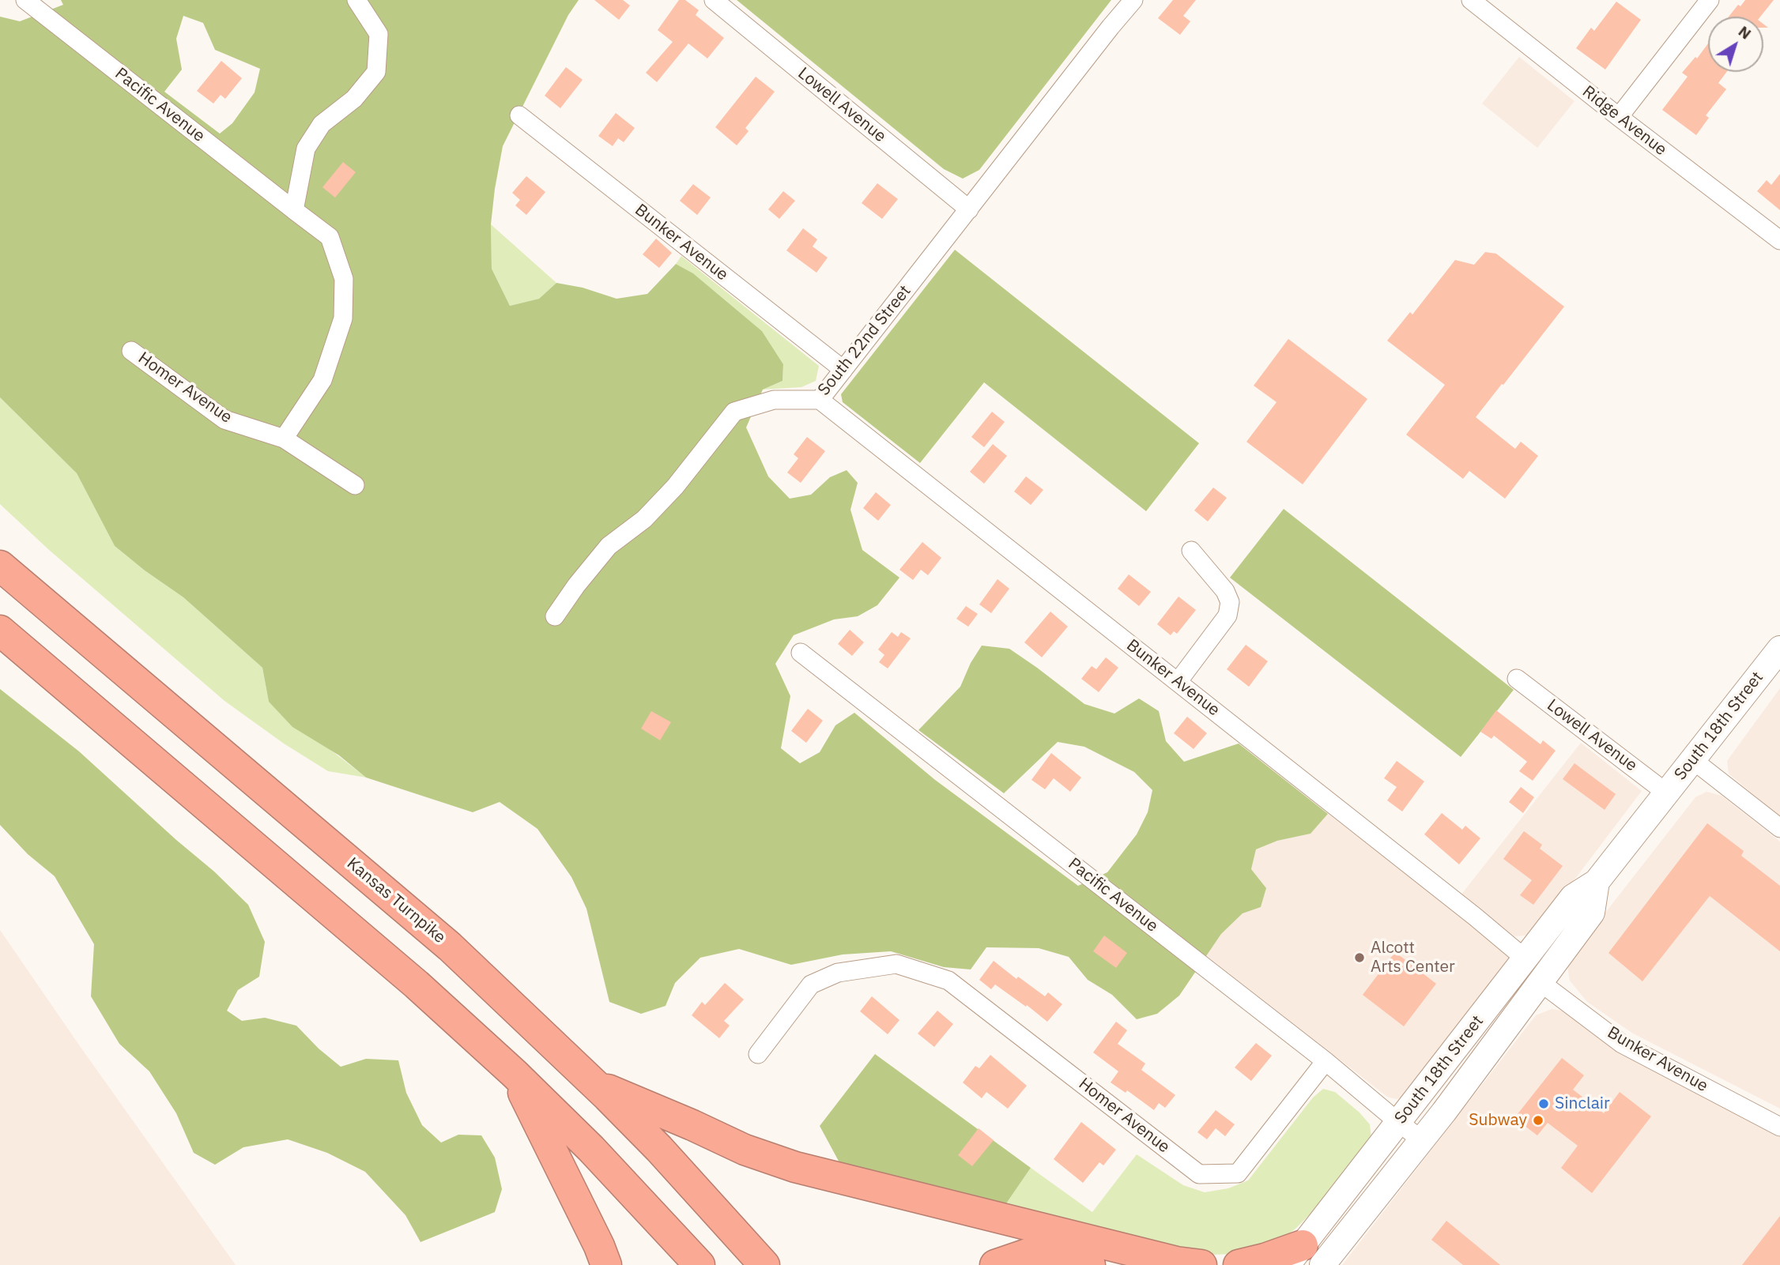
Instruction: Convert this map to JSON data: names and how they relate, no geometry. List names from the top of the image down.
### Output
{
  "streets": {
    "highway": ["Kansas Turnpike"],
    "main road": ["South 18th Street"],
    "street": [
      "Pacific Avenue",
      "Lowell Avenue",
      "Ridge Avenue",
      "Bunker Avenue",
      "South 22nd Street",
      "Homer Avenue"
    ]
  },
  "crossings": [
    ["Pacific Avenue", "Homer Avenue"],
    ["Pacific Avenue", "South 18th Street"],
    ["Lowell Avenue", "South 22nd Street"],
    ["Lowell Avenue", "South 18th Street"],
    ["Bunker Avenue", "South 22nd Street"],
    ["Bunker Avenue", "South 18th Street"]
  ],
  "places": ["Alcott Arts Center", "Sinclair", "Subway"],
  "north": "top right"
}
